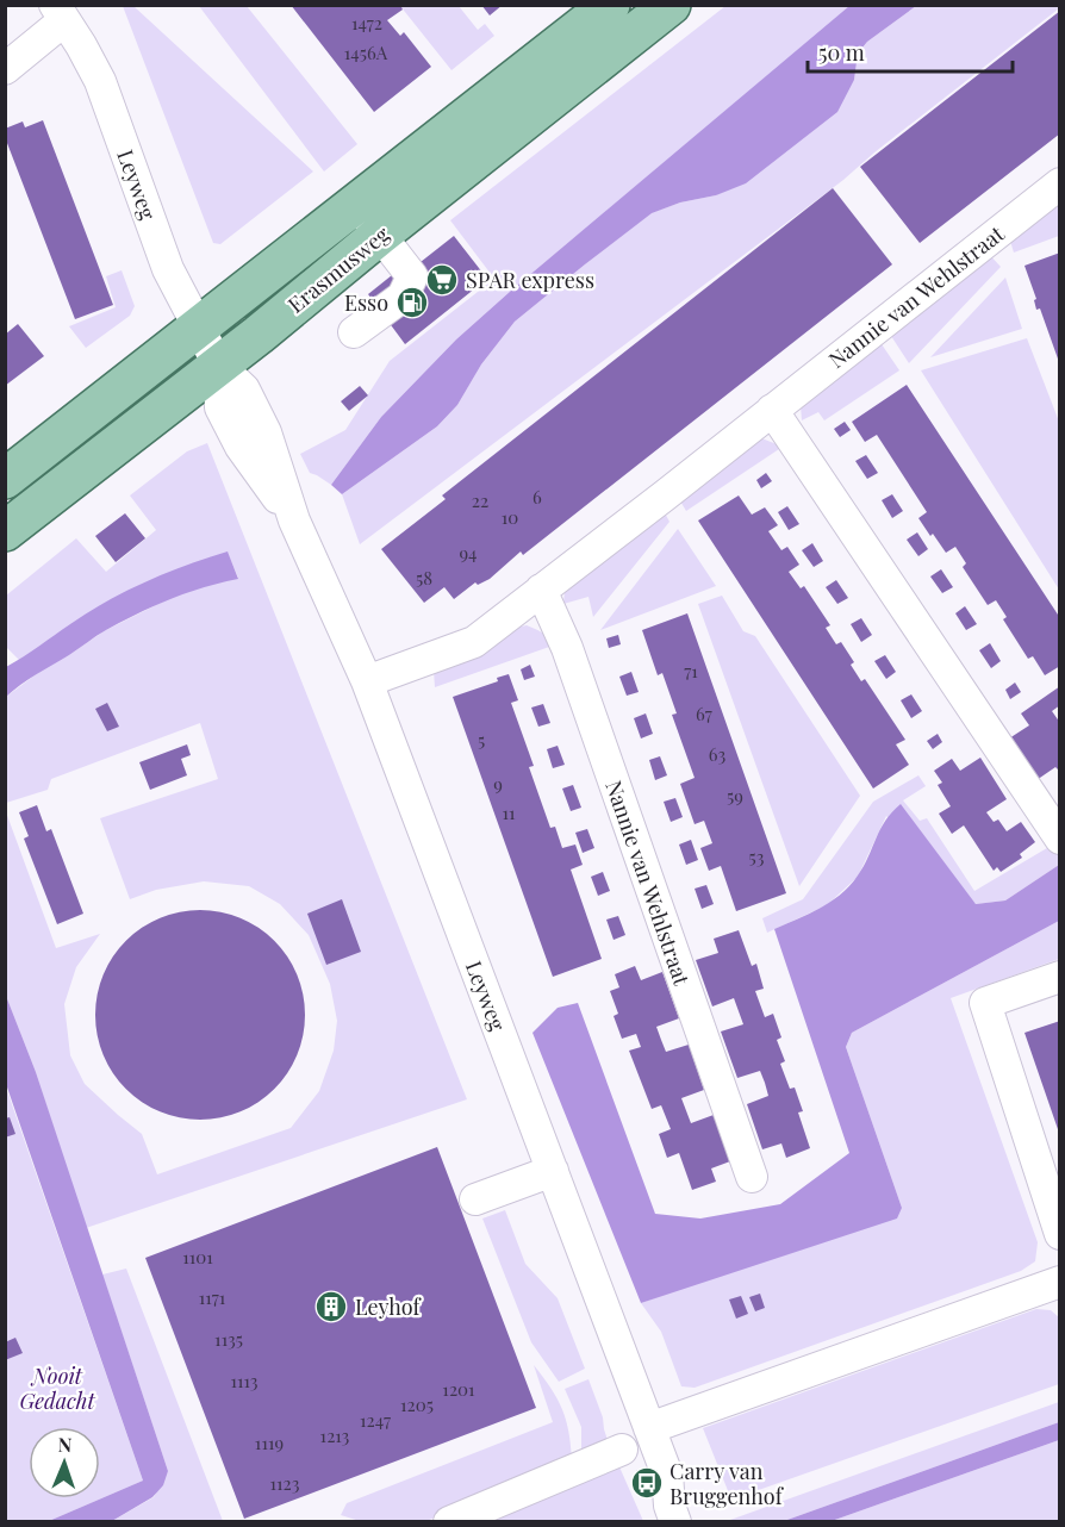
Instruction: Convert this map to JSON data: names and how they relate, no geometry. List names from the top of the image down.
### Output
{
  "streets": {
    "main road": ["Erasmusweg"],
    "street": ["Leyweg", "Nannie van Wehlstraat"]
  },
  "crossings": [
    ["Leyweg", "Erasmusweg"],
    ["Leyweg", "Nannie van Wehlstraat"]
  ],
  "parks": ["Nooit Gedacht"],
  "places": {
    "supermarket": ["SPAR express"],
    "fuel station": ["Esso"],
    "building": ["Leyhof"],
    "bus stop": ["Carry van Bruggenhof"]
  },
  "house_numbers": [
    "1472",
    "1456A",
    "6",
    "22",
    "10",
    "94",
    "58",
    "71",
    "67",
    "5",
    "63",
    "9",
    "59",
    "11",
    "53",
    "1101",
    "1171",
    "1135",
    "1113",
    "1201",
    "1205",
    "1247",
    "1213",
    "1119",
    "1123"
  ],
  "scale_bar": "50 m",
  "north": "top"
}
